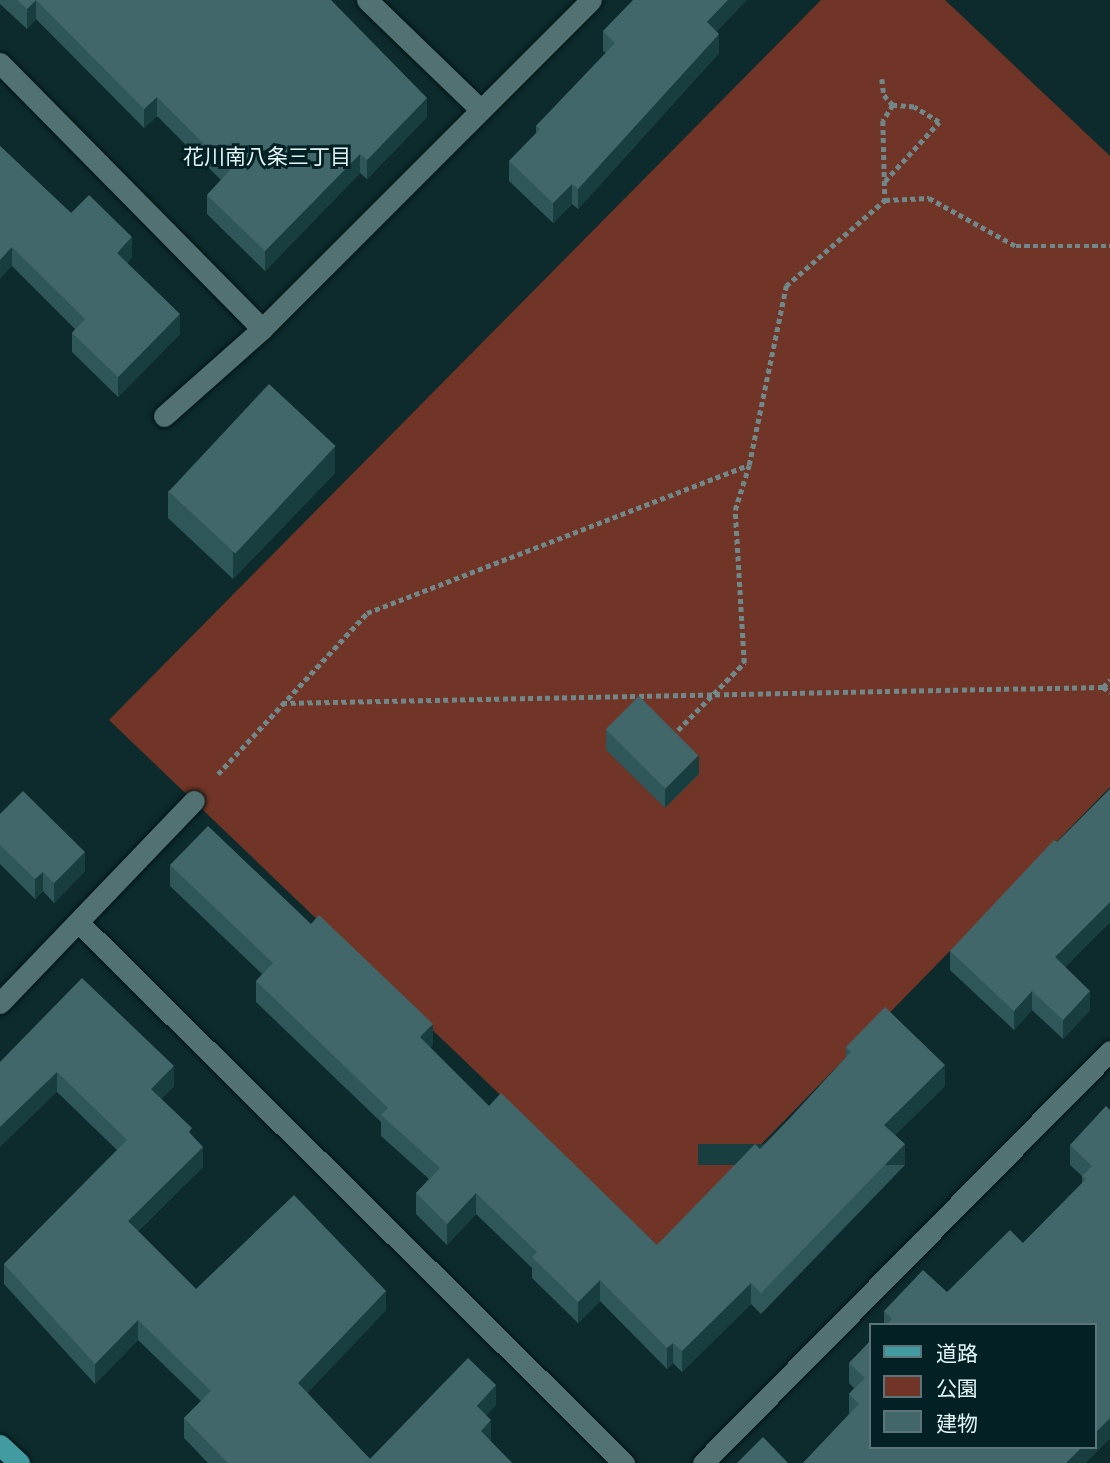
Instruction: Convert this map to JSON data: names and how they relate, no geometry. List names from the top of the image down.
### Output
{
  "districts": ["花川南八条三丁目"],
  "legend": ["道路", "公園", "建物"]
}
